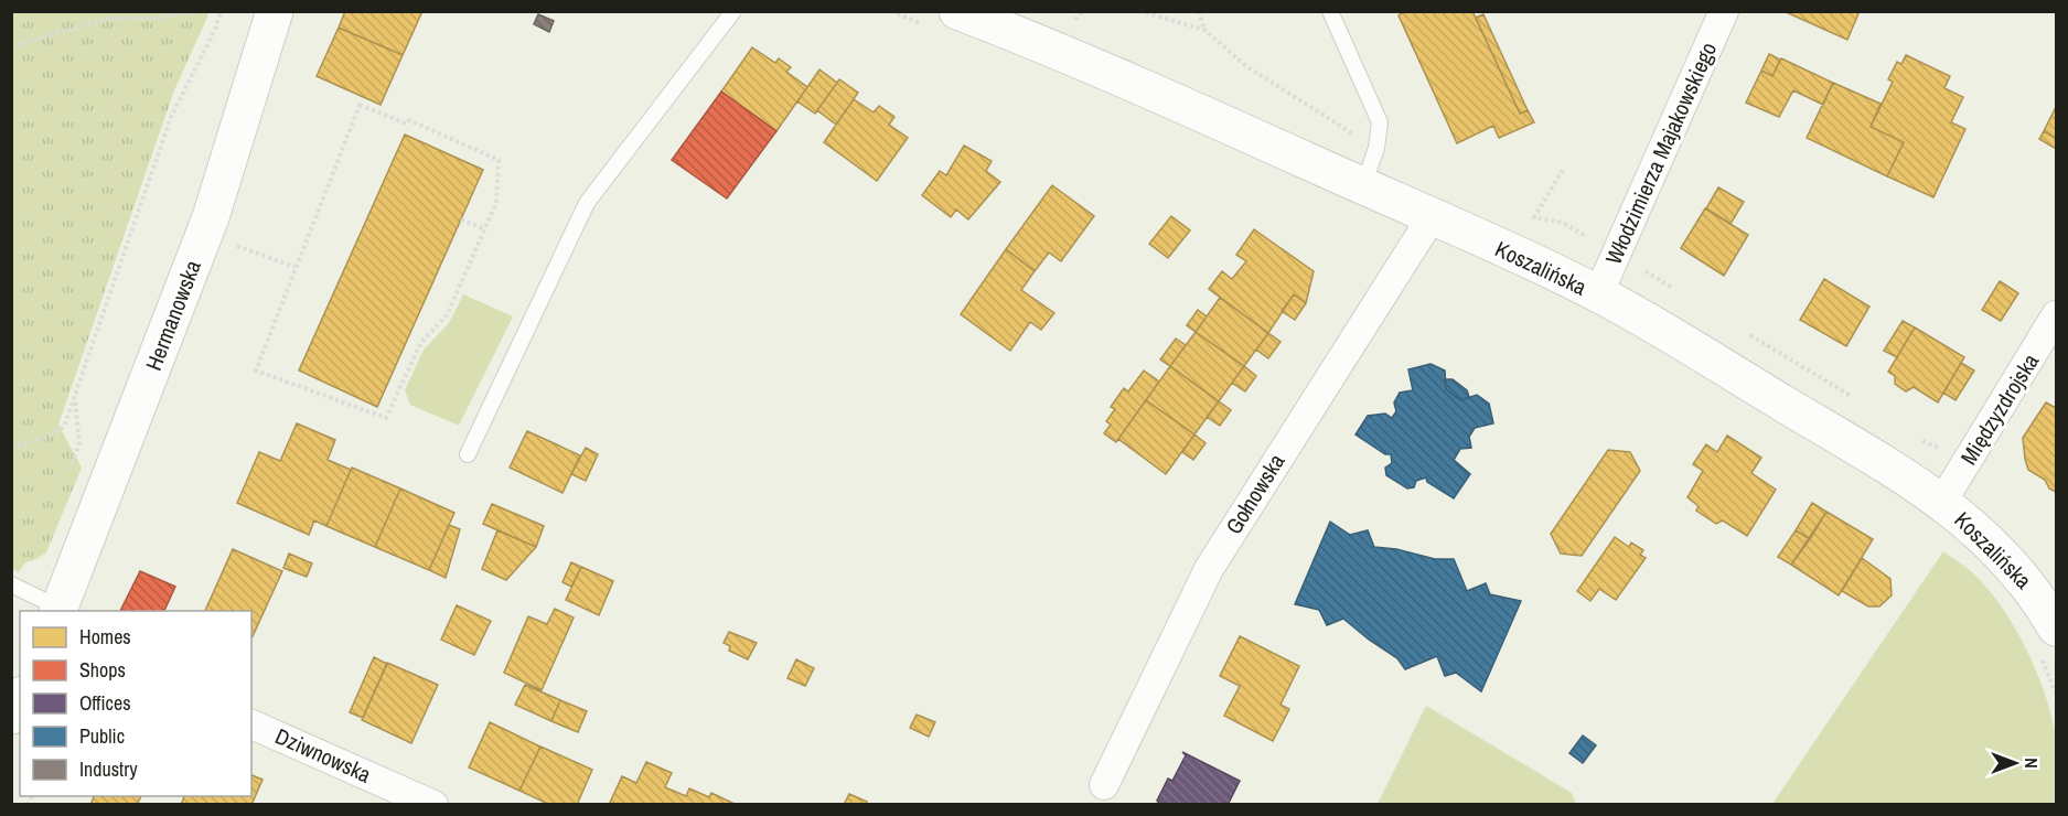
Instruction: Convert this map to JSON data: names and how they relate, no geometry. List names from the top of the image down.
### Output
{
  "streets": {
    "street": [
      "Włodzimierza Majakowskiego",
      "Koszalińska",
      "Hermanowska",
      "Międzyzdrojska",
      "Gołnowska",
      "Dziwnowska"
    ]
  },
  "crossings": [
    ["Włodzimierza Majakowskiego", "Koszalińska"],
    ["Koszalińska", "Międzyzdrojska"],
    ["Koszalińska", "Gołnowska"]
  ],
  "legend": [
    "Homes",
    "Shops",
    "Offices",
    "Public",
    "Industry"
  ],
  "north": "right"
}
